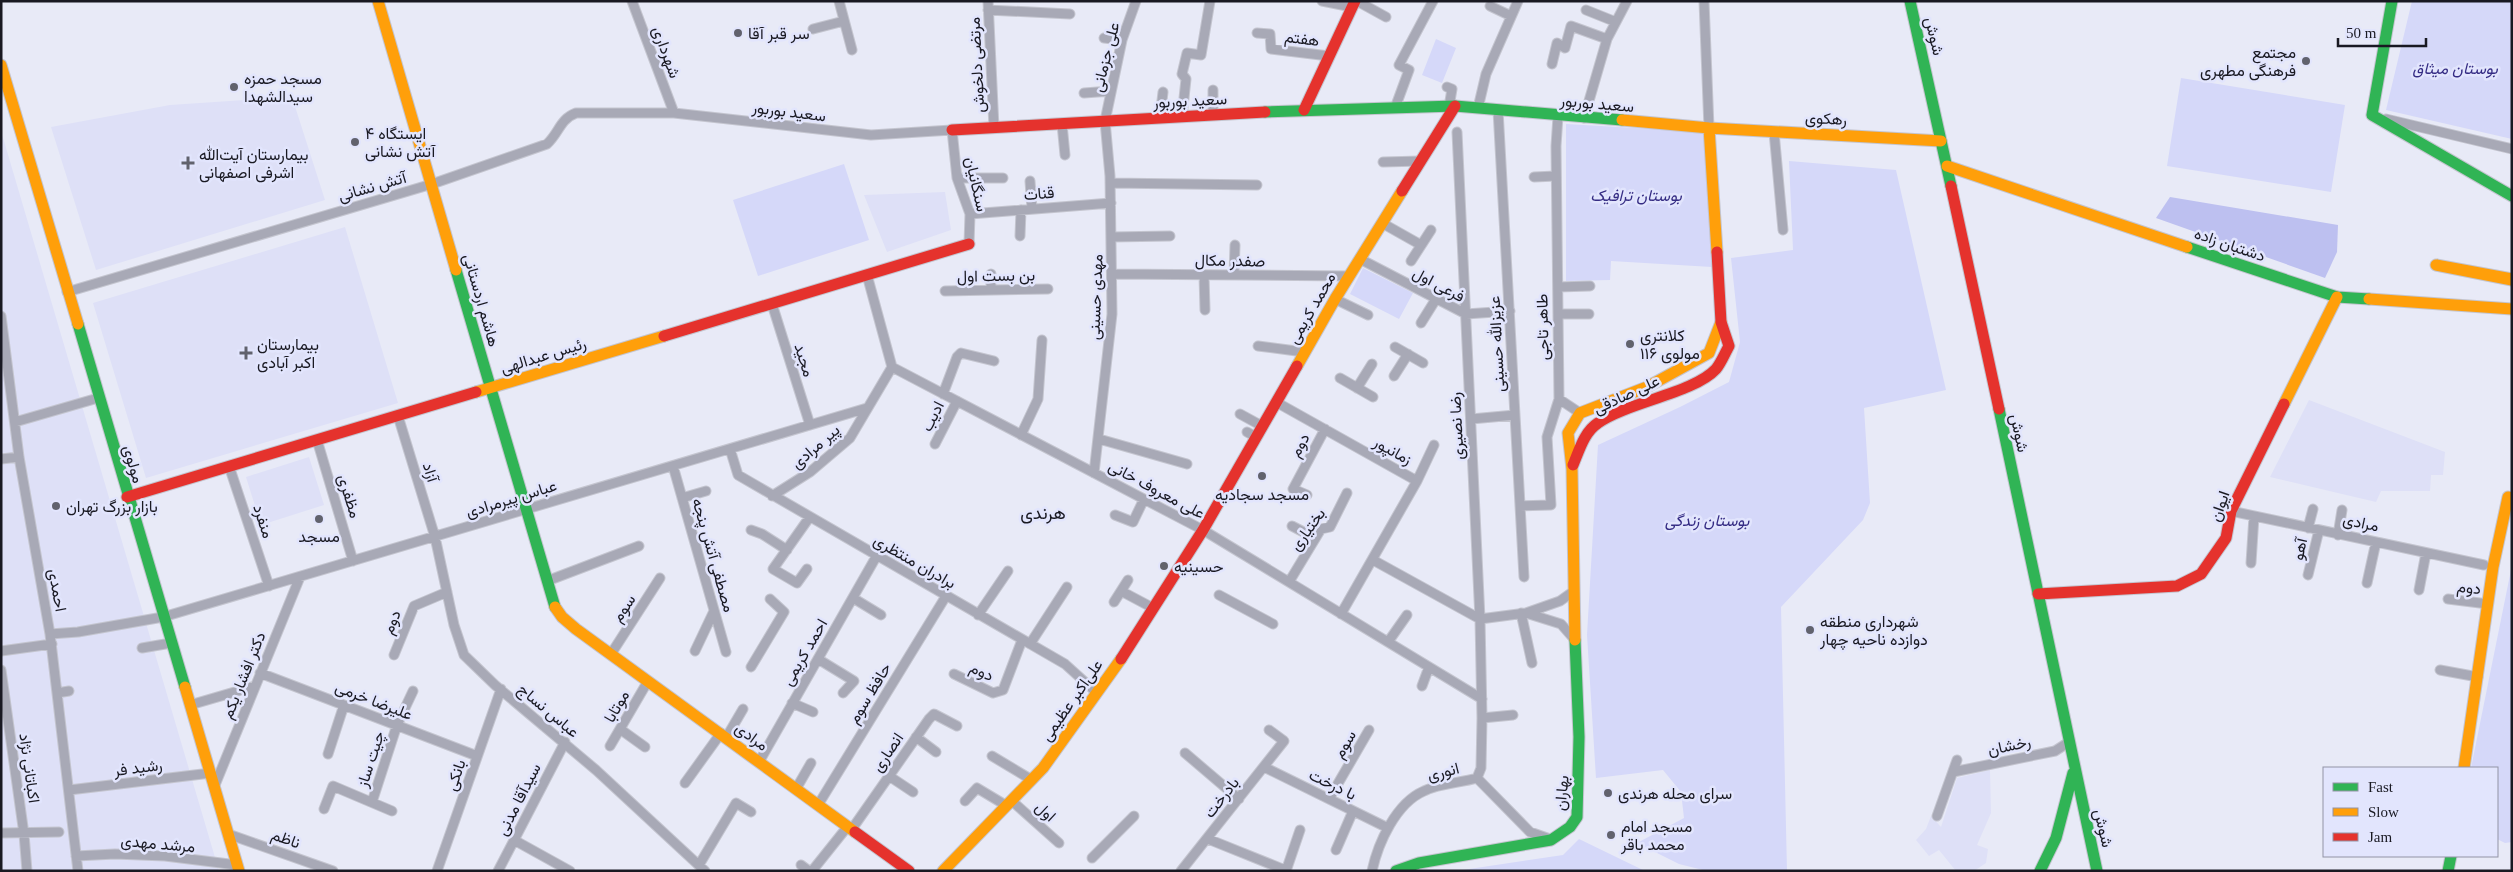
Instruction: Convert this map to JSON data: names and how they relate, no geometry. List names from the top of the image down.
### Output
{
  "streets": {
    "street": [
      "شوش",
      "هفتم",
      "شهرداری",
      "علی جزمانی",
      "مرتضی دلخوش",
      "سعید بوربور",
      "رهکوی",
      "سنگانیان",
      "آتش نشانی",
      "قنات",
      "دشتبان زاده",
      "صفدر مکال",
      "بن بست اول",
      "فرعی اول",
      "مهدی حسینی",
      "هاشم اردستانی",
      "محمد کریمی",
      "طاهر تاجی",
      "عزیزالله حسینی",
      "رئیس عبدالهی",
      "مجید",
      "علی صادقی",
      "ادیب",
      "رضا نصیری",
      "دوم",
      "پیر مرادی",
      "زمانپور",
      "مولوی",
      "آزاد",
      "علی معروف خانی",
      "مظفری",
      "عباس پیرمرادی",
      "ایوان",
      "منفرد",
      "مرادی",
      "بختیاری",
      "آهو",
      "مصطفی آتش پنجه",
      "برادران منتظری",
      "احمدی",
      "سوم",
      "احمد کریمی",
      "دکتر افشار یکم",
      "حافظ سوم",
      "علیرضا خرمی",
      "علی‌اکبر عظیمی",
      "موتابا",
      "عباس نساج",
      "رخشان",
      "انصاری",
      "چیت ساز",
      "رشید فر",
      "اکباتانی نژاد",
      "انوری",
      "بانکی",
      "با درخت",
      "بهاران",
      "بادرخت",
      "سیدآقا مدنی",
      "اول",
      "ناظم",
      "مرشد مهدی"
    ]
  },
  "crossings": [
    ["شوش", "رهکوی"],
    ["شوش", "دشتبان زاده"],
    ["شوش", "ایوان"],
    ["شوش", "رخشان"],
    ["شهرداری", "سعید بوربور"],
    ["شهرداری", "آتش نشانی"],
    ["علی جزمانی", "سعید بوربور"],
    ["علی جزمانی", "مهدی حسینی"],
    ["مرتضی دلخوش", "سعید بوربور"],
    ["سعید بوربور", "رهکوی"],
    ["سعید بوربور", "سنگانیان"],
    ["سعید بوربور", "آتش نشانی"],
    ["سعید بوربور", "مهدی حسینی"],
    ["سعید بوربور", "محمد کریمی"],
    ["سعید بوربور", "طاهر تاجی"],
    ["سعید بوربور", "عزیزالله حسینی"],
    ["سعید بوربور", "علی صادقی"],
    ["رهکوی", "علی صادقی"],
    ["سنگانیان", "قنات"],
    ["سنگانیان", "رئیس عبدالهی"],
    ["آتش نشانی", "هاشم اردستانی"],
    ["آتش نشانی", "مولوی"],
    ["قنات", "مهدی حسینی"],
    ["دشتبان زاده", "ایوان"],
    ["صفدر مکال", "مهدی حسینی"],
    ["صفدر مکال", "محمد کریمی"],
    ["فرعی اول", "محمد کریمی"],
    ["فرعی اول", "عزیزالله حسینی"],
    ["فرعی اول", "رضا نصیری"],
    ["مهدی حسینی", "علی معروف خانی"],
    ["هاشم اردستانی", "رئیس عبدالهی"],
    ["هاشم اردستانی", "عباس پیرمرادی"],
    ["هاشم اردستانی", "مرادی"],
    ["محمد کریمی", "زمانپور"],
    ["محمد کریمی", "علی معروف خانی"],
    ["محمد کریمی", "علی‌اکبر عظیمی"],
    ["طاهر تاجی", "عزیزالله حسینی"],
    ["رئیس عبدالهی", "مجید"],
    ["رئیس عبدالهی", "مولوی"],
    ["رئیس عبدالهی", "آزاد"],
    ["رئیس عبدالهی", "مظفری"],
    ["رئیس عبدالهی", "منفرد"],
    ["مجید", "عباس پیرمرادی"],
    ["ادیب", "علی معروف خانی"],
    ["رضا نصیری", "علی معروف خانی"],
    ["رضا نصیری", "انوری"],
    ["دوم", "زمانپور"],
    ["دوم", "برادران منتظری"],
    ["دوم", "عباس نساج"],
    ["پیر مرادی", "علی معروف خانی"],
    ["پیر مرادی", "عباس پیرمرادی"],
    ["پیر مرادی", "برادران منتظری"],
    ["زمانپور", "علی معروف خانی"],
    ["مولوی", "عباس پیرمرادی"],
    ["مولوی", "دکتر افشار یکم"],
    ["مولوی", "رشید فر"],
    ["مولوی", "ناظم"],
    ["مولوی", "مرشد مهدی"],
    ["آزاد", "عباس پیرمرادی"],
    ["آزاد", "عباس نساج"],
    ["علی معروف خانی", "بختیاری"],
    ["علی معروف خانی", "علی‌اکبر عظیمی"],
    ["مظفری", "عباس پیرمرادی"],
    ["عباس پیرمرادی", "منفرد"],
    ["عباس پیرمرادی", "مصطفی آتش پنجه"],
    ["عباس پیرمرادی", "برادران منتظری"],
    ["عباس پیرمرادی", "احمدی"],
    ["عباس پیرمرادی", "دکتر افشار یکم"],
    ["عباس پیرمرادی", "عباس نساج"],
    ["ایوان", "مرادی"],
    ["مرادی", "آهو"],
    ["مرادی", "سوم"],
    ["مرادی", "احمد کریمی"],
    ["مرادی", "حافظ سوم"],
    ["مرادی", "موتابا"],
    ["مرادی", "انصاری"],
    ["برادران منتظری", "احمد کریمی"],
    ["برادران منتظری", "حافظ سوم"],
    ["برادران منتظری", "علی‌اکبر عظیمی"],
    ["احمدی", "رشید فر"],
    ["احمدی", "مرشد مهدی"],
    ["سوم", "با درخت"],
    ["دکتر افشار یکم", "علیرضا خرمی"],
    ["علیرضا خرمی", "چیت ساز"],
    ["علیرضا خرمی", "بانکی"],
    ["علی‌اکبر عظیمی", "اول"],
    ["عباس نساج", "بانکی"],
    ["عباس نساج", "سیدآقا مدنی"],
    ["انوری", "با درخت"],
    ["با درخت", "بادرخت"]
  ],
  "districts": ["هرندی"],
  "parks": ["بوستان میثاق", "بوستان ترافیک", "بوستان زندگی"],
  "places": {
    "other": [
      "سر قبر آقا",
      "مجتمع فرهنگی مطهری",
      "مسجد حمزه سیدالشهدا",
      "ایستگاه ۴ آتش نشانی",
      "کلانتری ۱۱۶ مولوی",
      "مسجد سجادیه",
      "بازار بزرگ تهران",
      "مسجد",
      "حسینیه",
      "شهرداری منطقه دوازده ناحیه چهار",
      "سرای محله هرندی",
      "مسجد امام محمد باقر"
    ],
    "health": ["بیمارستان آیت‌الله اشرفی اصفهانی", "بیمارستان اکبر آبادی"]
  },
  "legend": ["Fast", "Slow", "Jam"],
  "scale_bar": "50 m"
}
